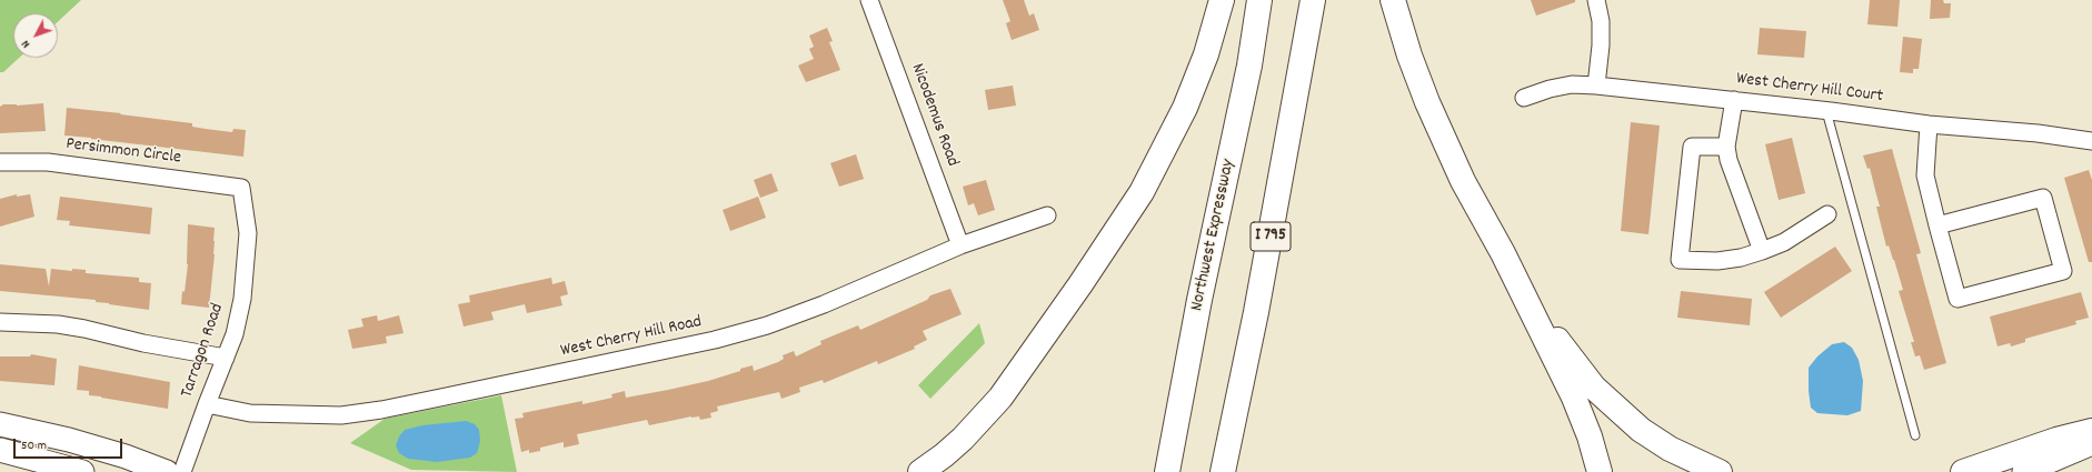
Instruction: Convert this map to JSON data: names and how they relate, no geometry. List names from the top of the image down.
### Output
{
  "streets": {
    "highway": ["Northwest Expressway", "I 795"],
    "street": [
      "West Cherry Hill Court",
      "Nicodemus Road",
      "Persimmon Circle",
      "West Cherry Hill Road",
      "Tarragon Road"
    ]
  },
  "crossings": [
    ["Nicodemus Road", "West Cherry Hill Road"],
    ["Persimmon Circle", "Tarragon Road"],
    ["West Cherry Hill Road", "Tarragon Road"]
  ],
  "scale_bar": "50 m",
  "north": "bottom left"
}
